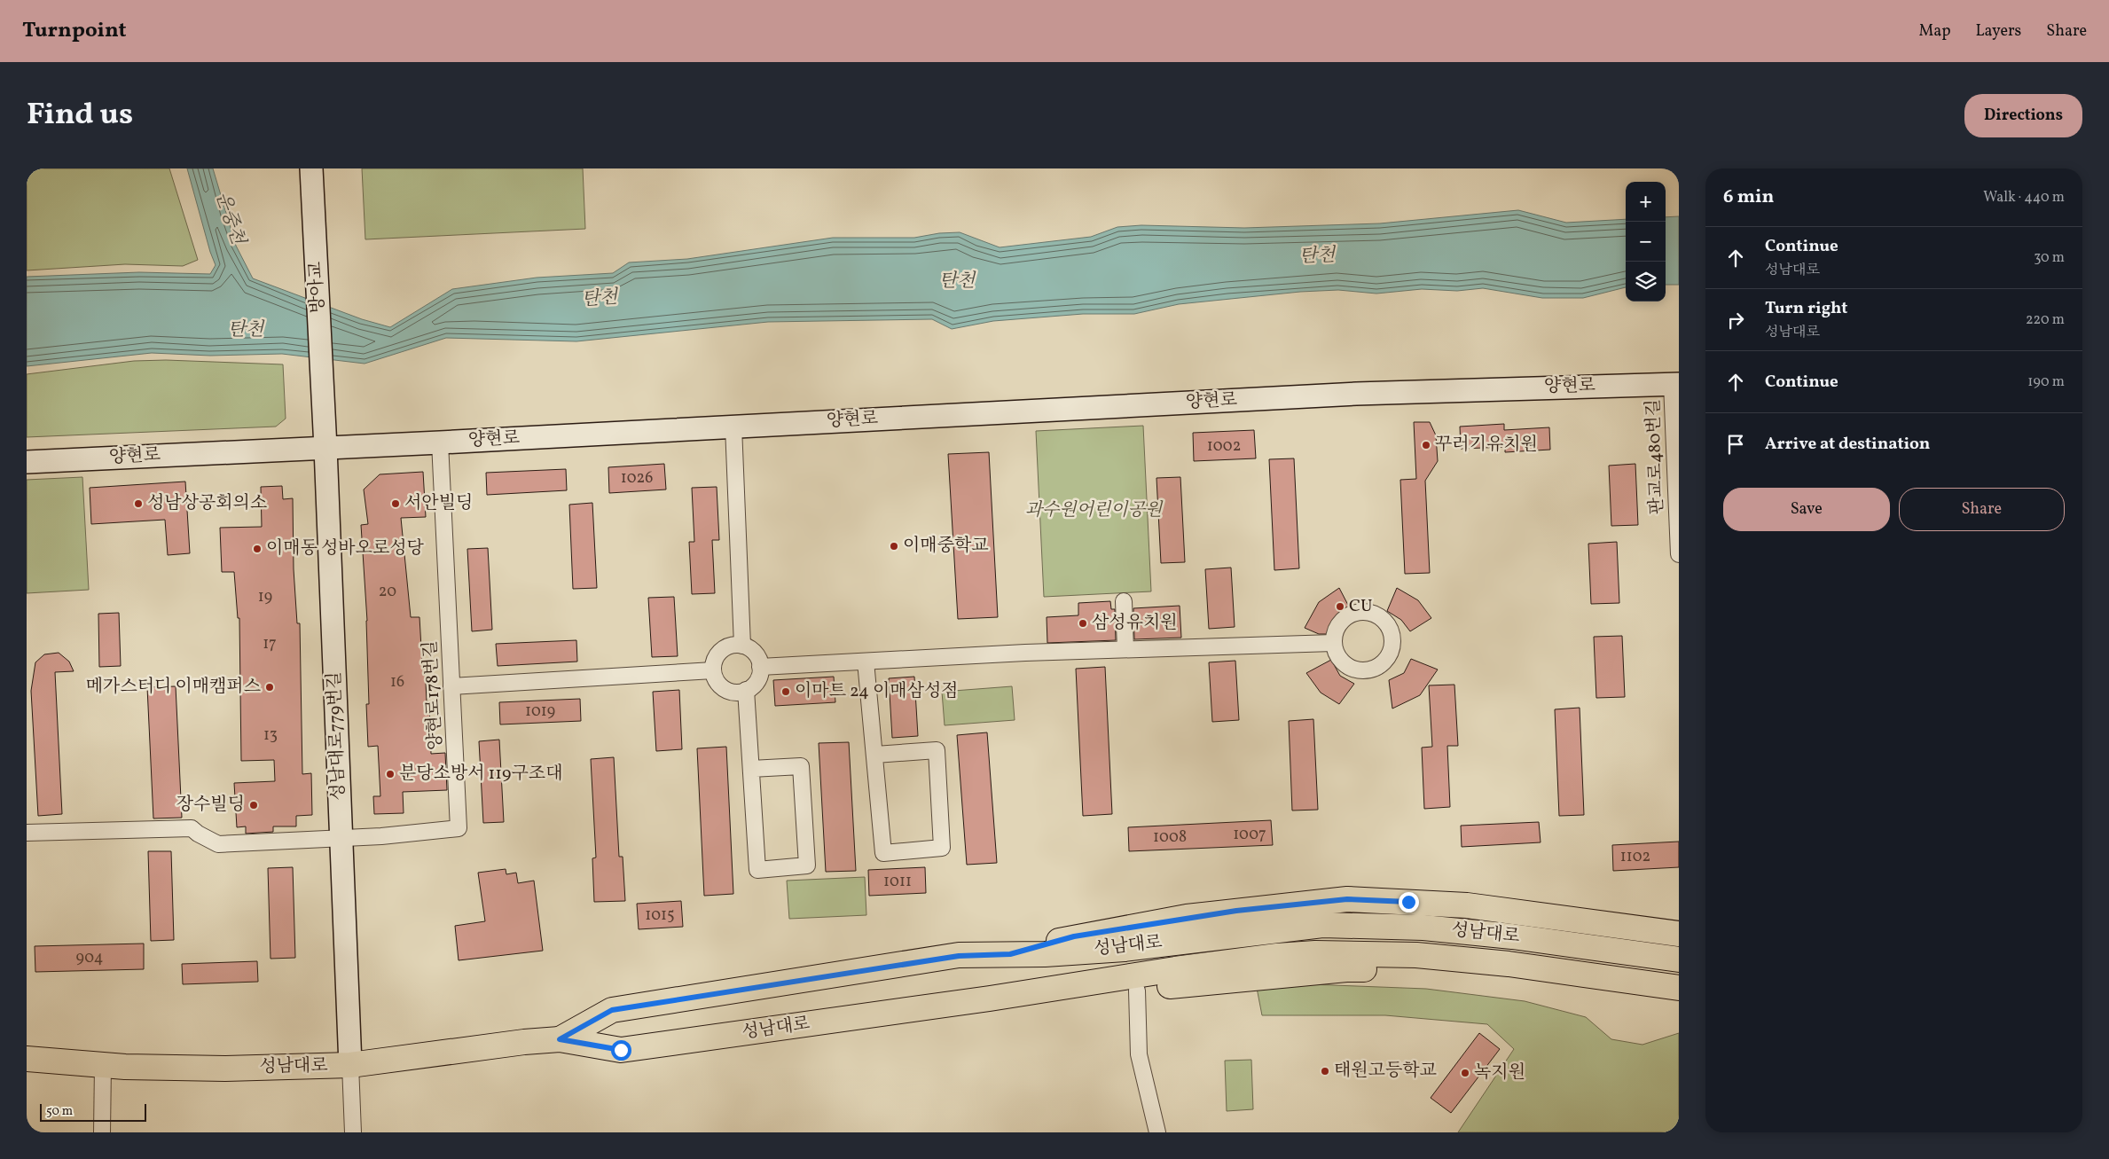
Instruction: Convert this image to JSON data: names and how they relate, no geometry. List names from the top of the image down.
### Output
{
  "streets": {
    "main road": [
      "방아교",
      "양현로",
      "성남대로779번길",
      "성남대로"
    ],
    "street": ["판교로480번길", "양현로178번길"]
  },
  "crossings": [
    ["방아교", "성남대로779번길"],
    ["양현로", "판교로480번길"],
    ["양현로", "양현로178번길"],
    ["양현로", "성남대로779번길"],
    ["양현로178번길", "성남대로779번길"],
    ["성남대로779번길", "성남대로"]
  ],
  "water": ["운중천", "탄천"],
  "parks": ["과수원어린이공원"],
  "places": [
    "꾸러기유치원",
    "성남상공회의소",
    "서안빌딩",
    "이매중학교",
    "이매동 성바오로성당",
    "CU",
    "삼성유치원",
    "메가스터디 이매캠퍼스",
    "이마트 24 이매삼성점",
    "분당소방서 119구조대",
    "장수빌딩",
    "태원고등학교",
    "녹지원"
  ],
  "house_numbers": [
    "1002",
    "1026",
    "20",
    "19",
    "17",
    "16",
    "1019",
    "13",
    "1007",
    "1008",
    "1102",
    "1011",
    "1015",
    "904"
  ],
  "scale_bar": "50 m",
  "page": {
    "header": "Turnpoint",
    "nav": ["Map", "Layers", "Share"],
    "title": "Find us",
    "buttons": [
      "Directions",
      ["Save", "Share"]
    ],
    "heading": ["6 min", "Walk · 440 m"],
    "map_buttons": ["+", "−"],
    "list": [
      ["Continue", "성남대로", "30 m"],
      ["Turn right", "성남대로", "220 m"],
      ["Continue", "190 m"],
      "Arrive at destination"
    ],
    "scale": "50 m"
  }
}
